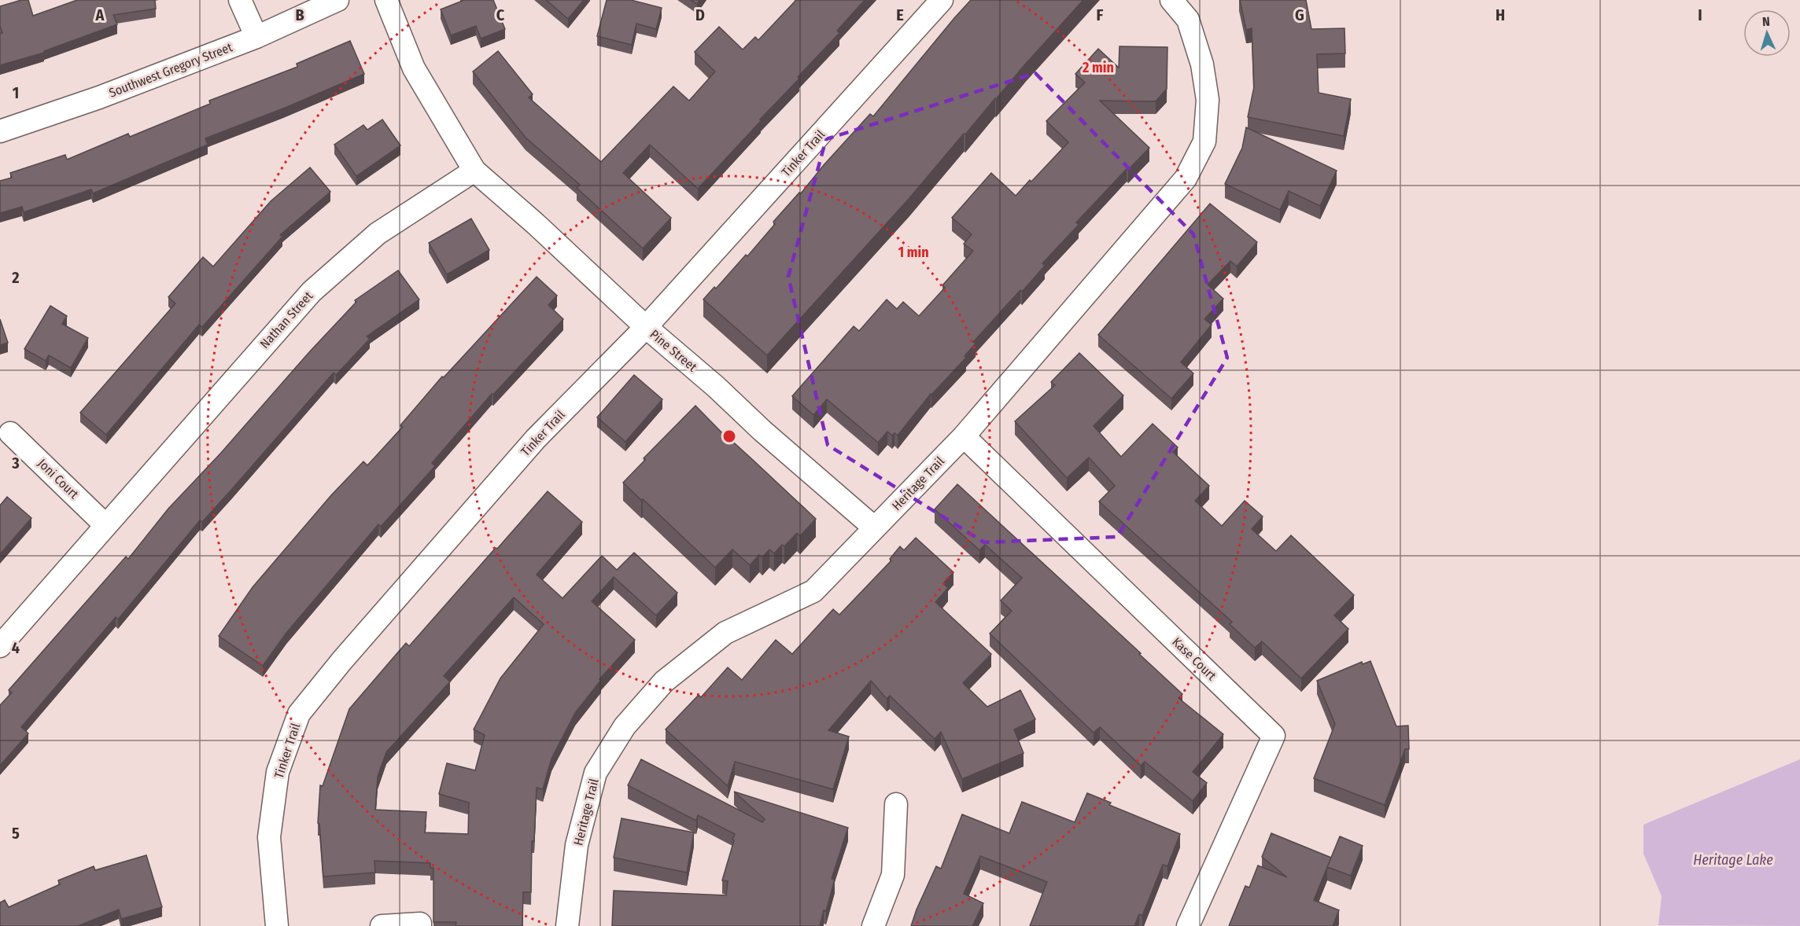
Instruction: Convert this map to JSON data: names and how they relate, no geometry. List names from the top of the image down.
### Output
{
  "streets": {
    "street": [
      "Southwest Gregory Street",
      "Tinker Trail",
      "Nathan Street",
      "Pine Street",
      "Joni Court",
      "Heritage Trail",
      "Kase Court"
    ]
  },
  "crossings": [
    ["Tinker Trail", "Pine Street"],
    ["Nathan Street", "Pine Street"],
    ["Nathan Street", "Joni Court"],
    ["Pine Street", "Heritage Trail"],
    ["Heritage Trail", "Kase Court"]
  ],
  "water": ["Heritage Lake"],
  "north": "top",
  "grid": {
    "columns": [
      "A",
      "B",
      "C",
      "D",
      "E",
      "F",
      "G",
      "H",
      "I"
    ],
    "rows": [
      "1",
      "2",
      "3",
      "4",
      "5"
    ]
  },
  "rings": ["2 min", "1 min"]
}
